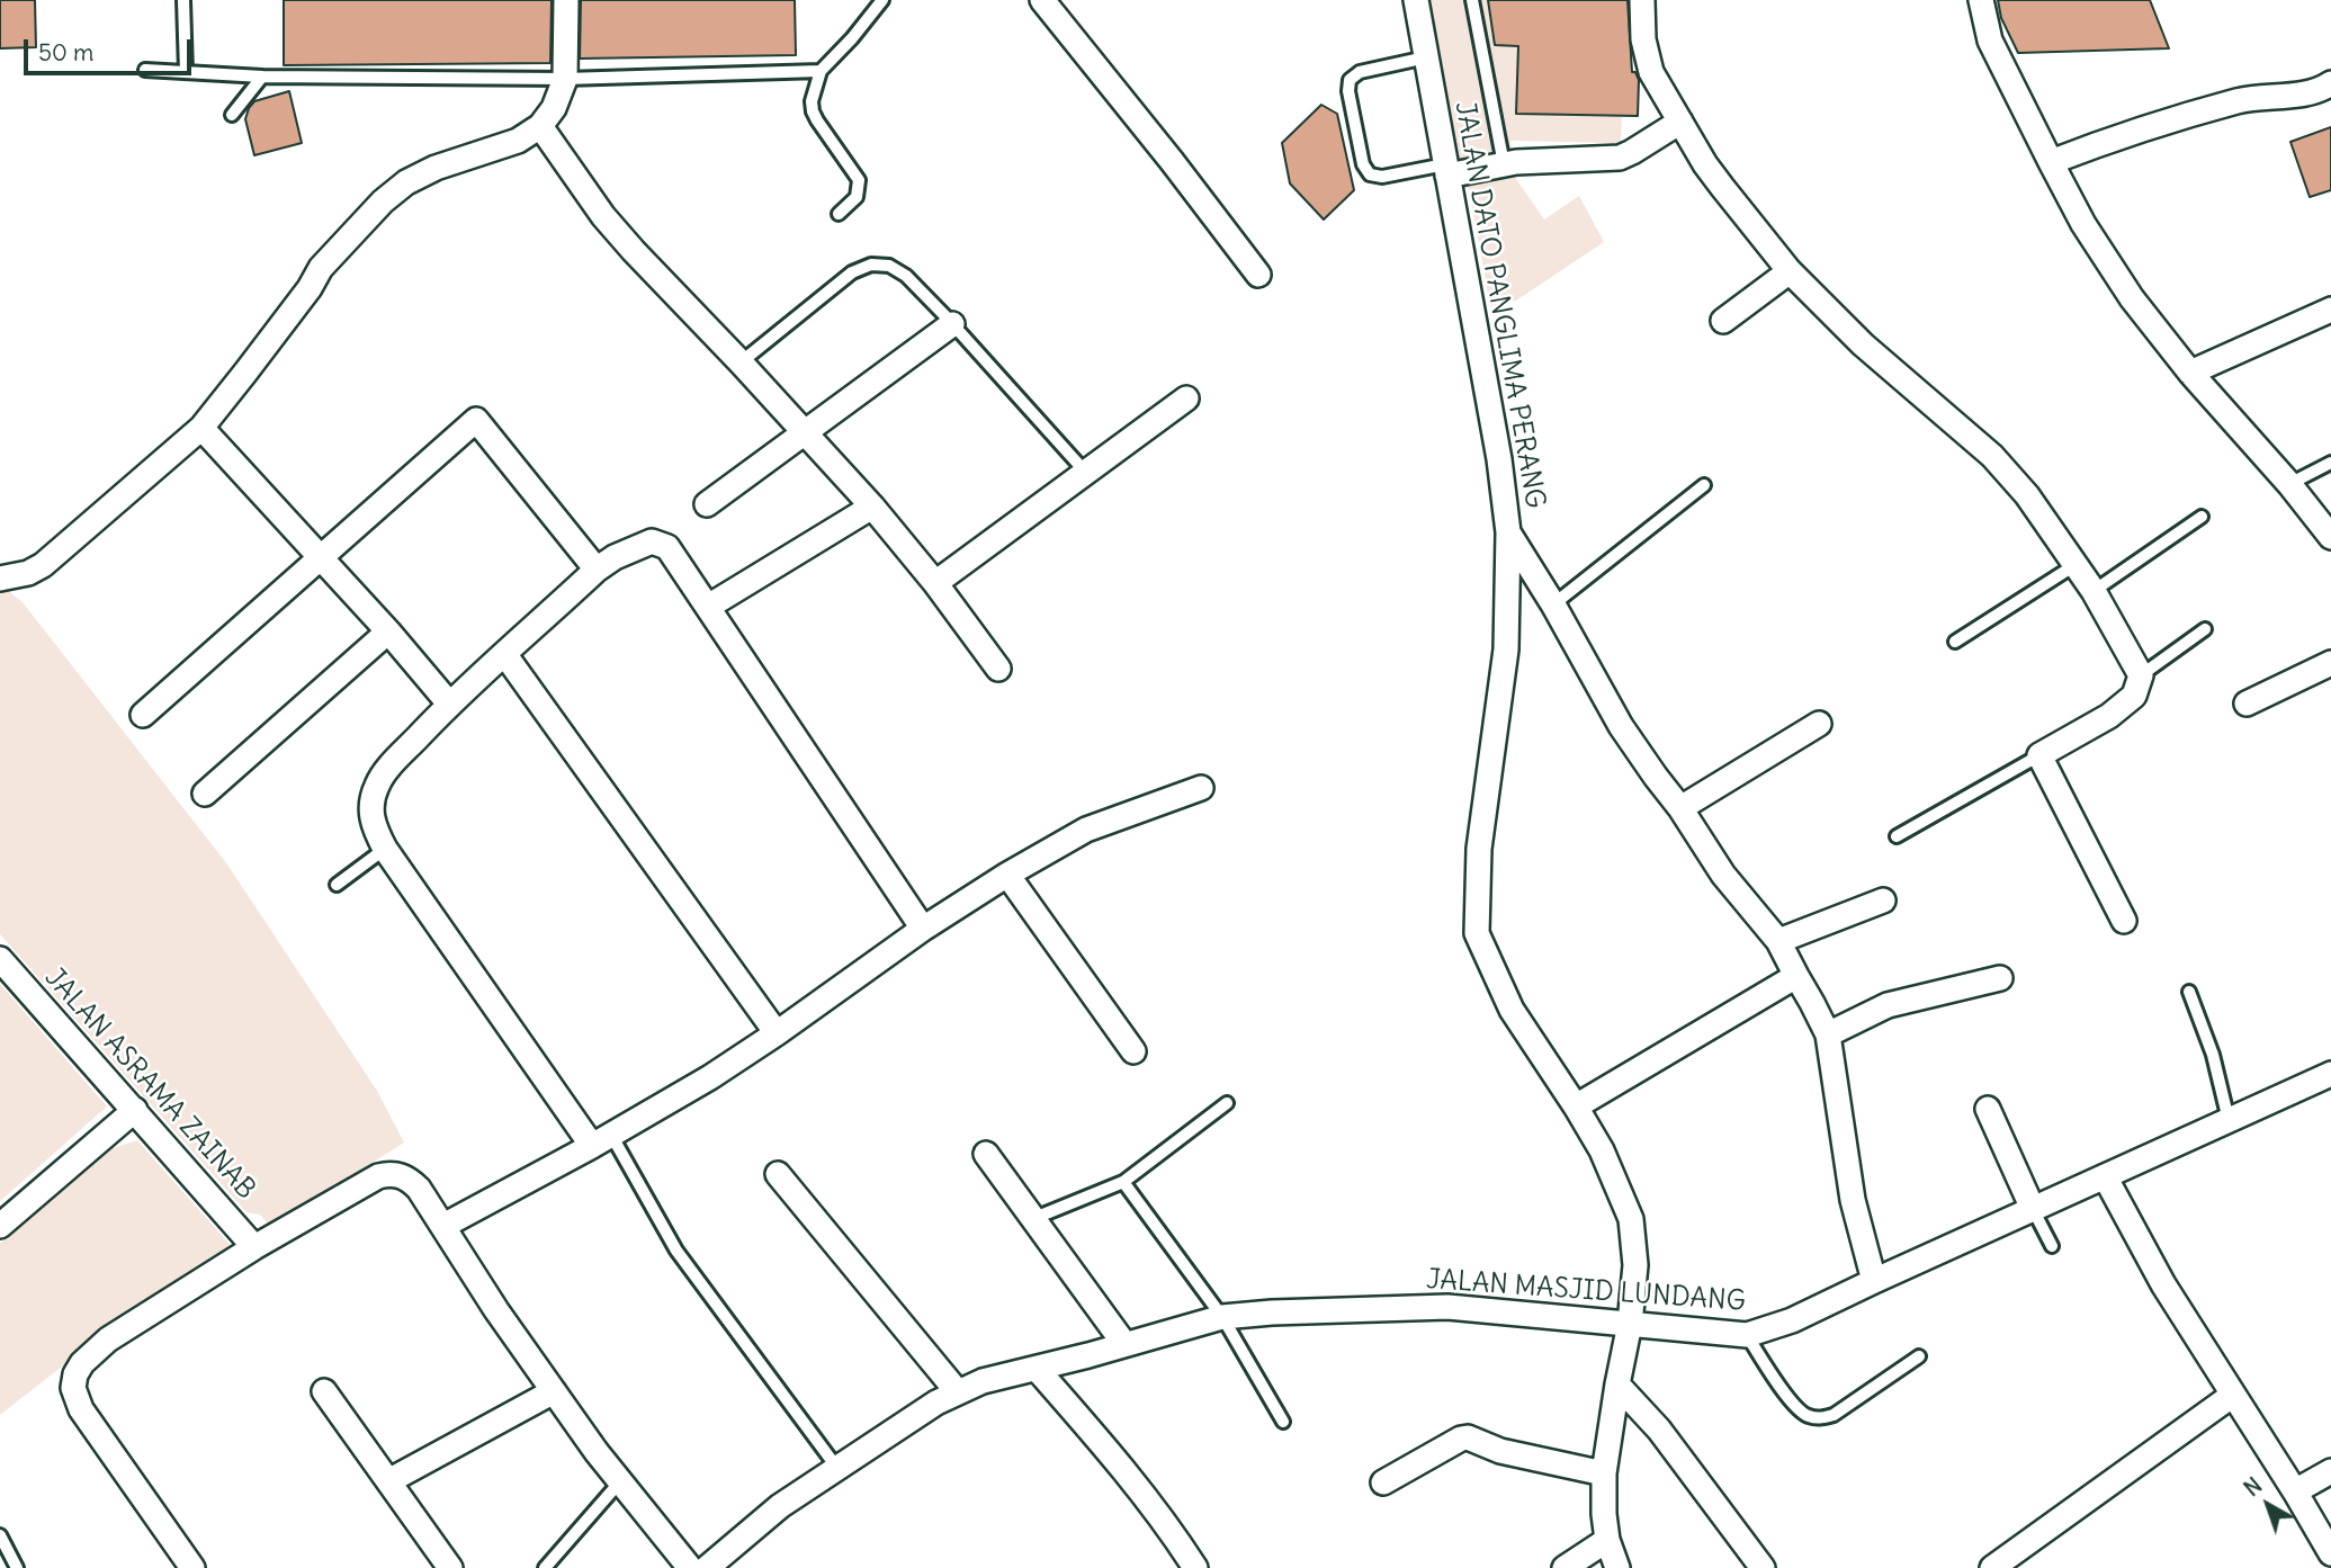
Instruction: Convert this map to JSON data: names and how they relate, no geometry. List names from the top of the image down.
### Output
{
  "streets": {
    "street": ["JALAN DATO PANGLIMA PERANG", "JALAN ASRAMA ZAINAB", "JALAN MASJID LUNDANG"]
  },
  "crossings": [
    ["JALAN DATO PANGLIMA PERANG", "JALAN MASJID LUNDANG"]
  ],
  "scale_bar": "50 m",
  "north": "top left"
}
